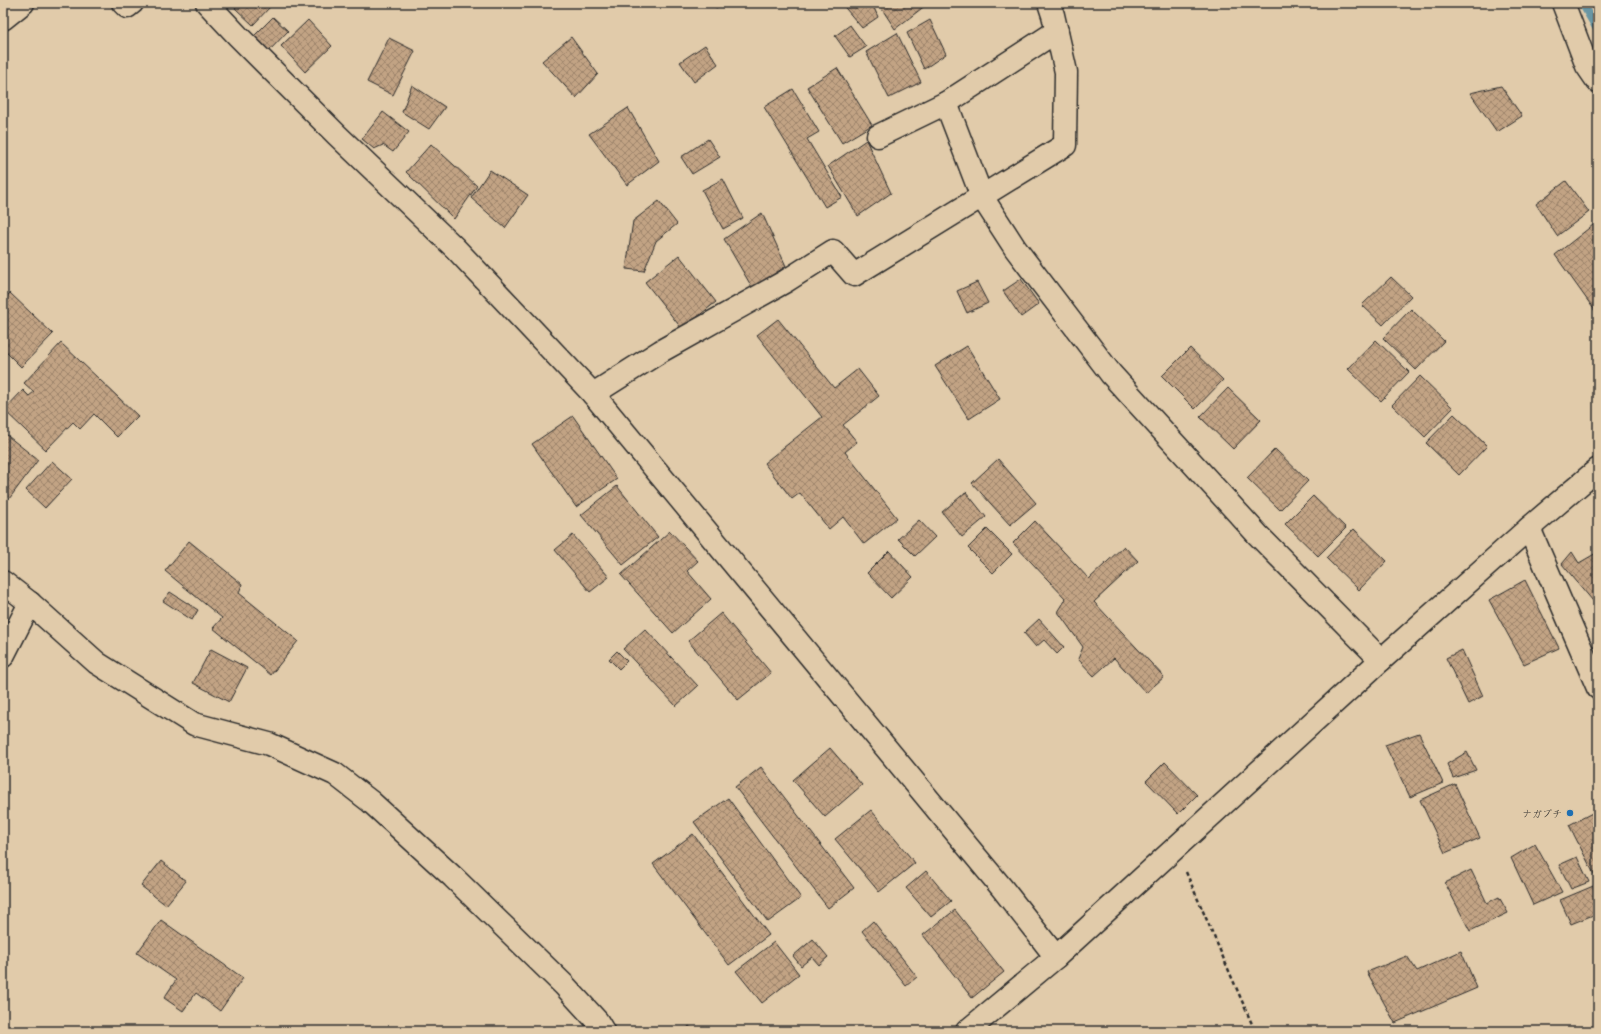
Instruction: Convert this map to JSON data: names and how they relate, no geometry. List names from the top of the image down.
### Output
{
  "places": ["ナガブチ"]
}
